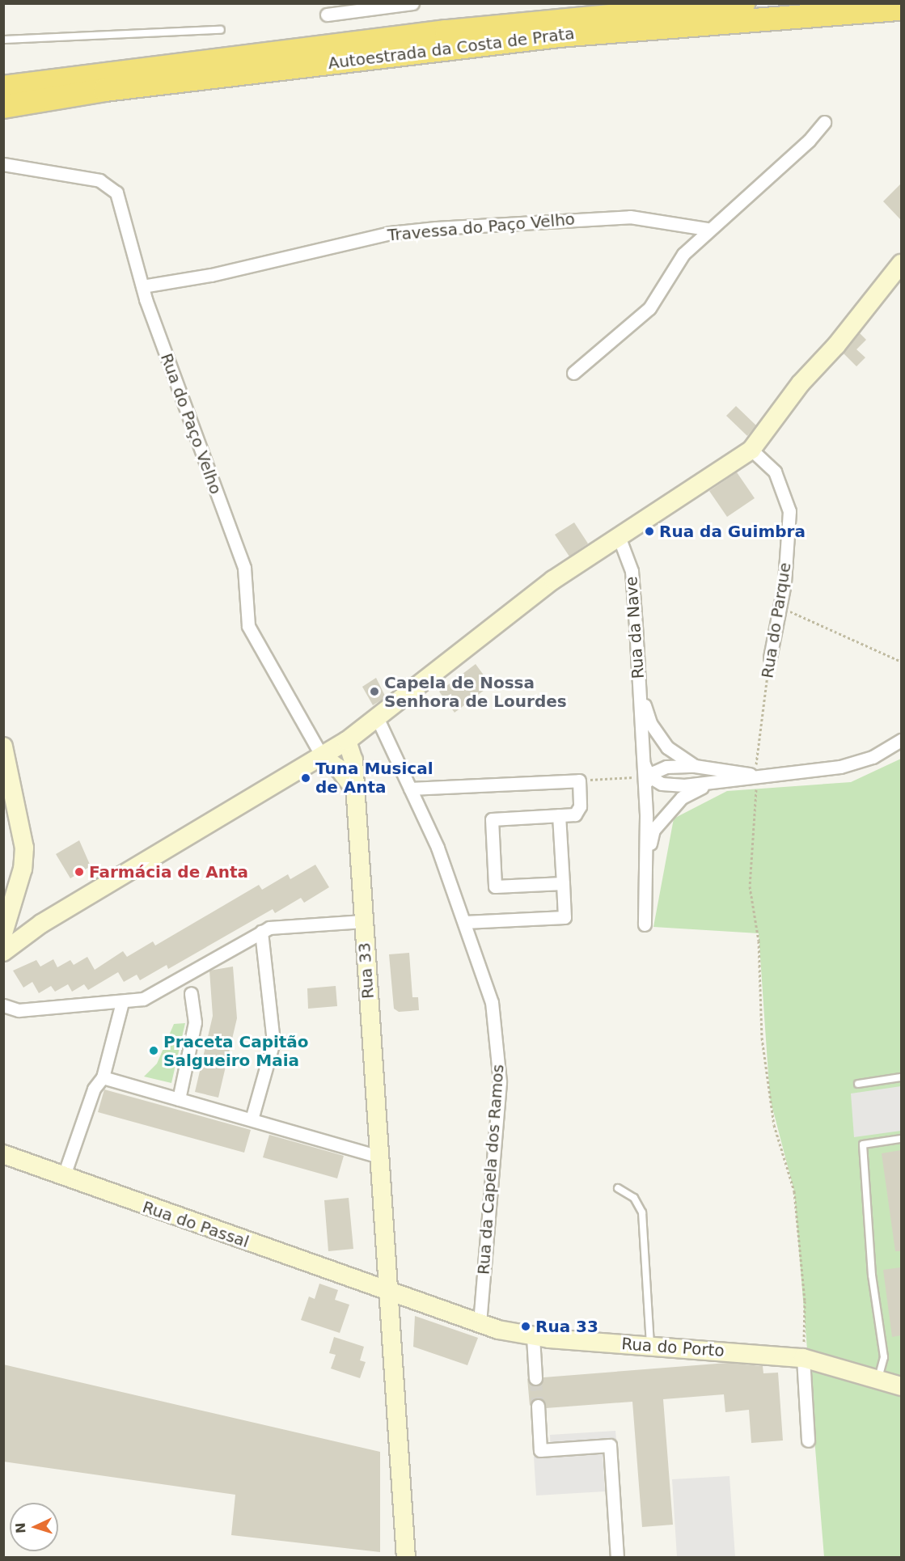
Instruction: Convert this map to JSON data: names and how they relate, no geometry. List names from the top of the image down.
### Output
{
  "streets": {
    "highway": ["Autoestrada da Costa de Prata"],
    "street": [
      "Travessa do Paço Velho",
      "Rua do Paço Velho",
      "Rua do Parque",
      "Rua da Nave",
      "Rua 33",
      "Rua da Capela dos Ramos",
      "Rua do Passal",
      "Rua do Porto"
    ]
  },
  "crossings": [
    ["Travessa do Paço Velho", "Rua do Paço Velho"],
    ["Rua do Parque", "Rua da Nave"],
    ["Rua do Parque", "Rua do Porto"],
    ["Rua 33", "Rua do Passal"],
    ["Rua 33", "Rua do Porto"],
    ["Rua da Capela dos Ramos", "Rua do Porto"],
    ["Rua do Passal", "Rua do Porto"]
  ],
  "places": [
    "Rua da Guimbra",
    "Capela de Nossa Senhora de Lourdes",
    "Tuna Musical de Anta",
    "Farmácia de Anta",
    "Praceta Capitão Salgueiro Maia",
    "Rua 33"
  ],
  "north": "left"
}
